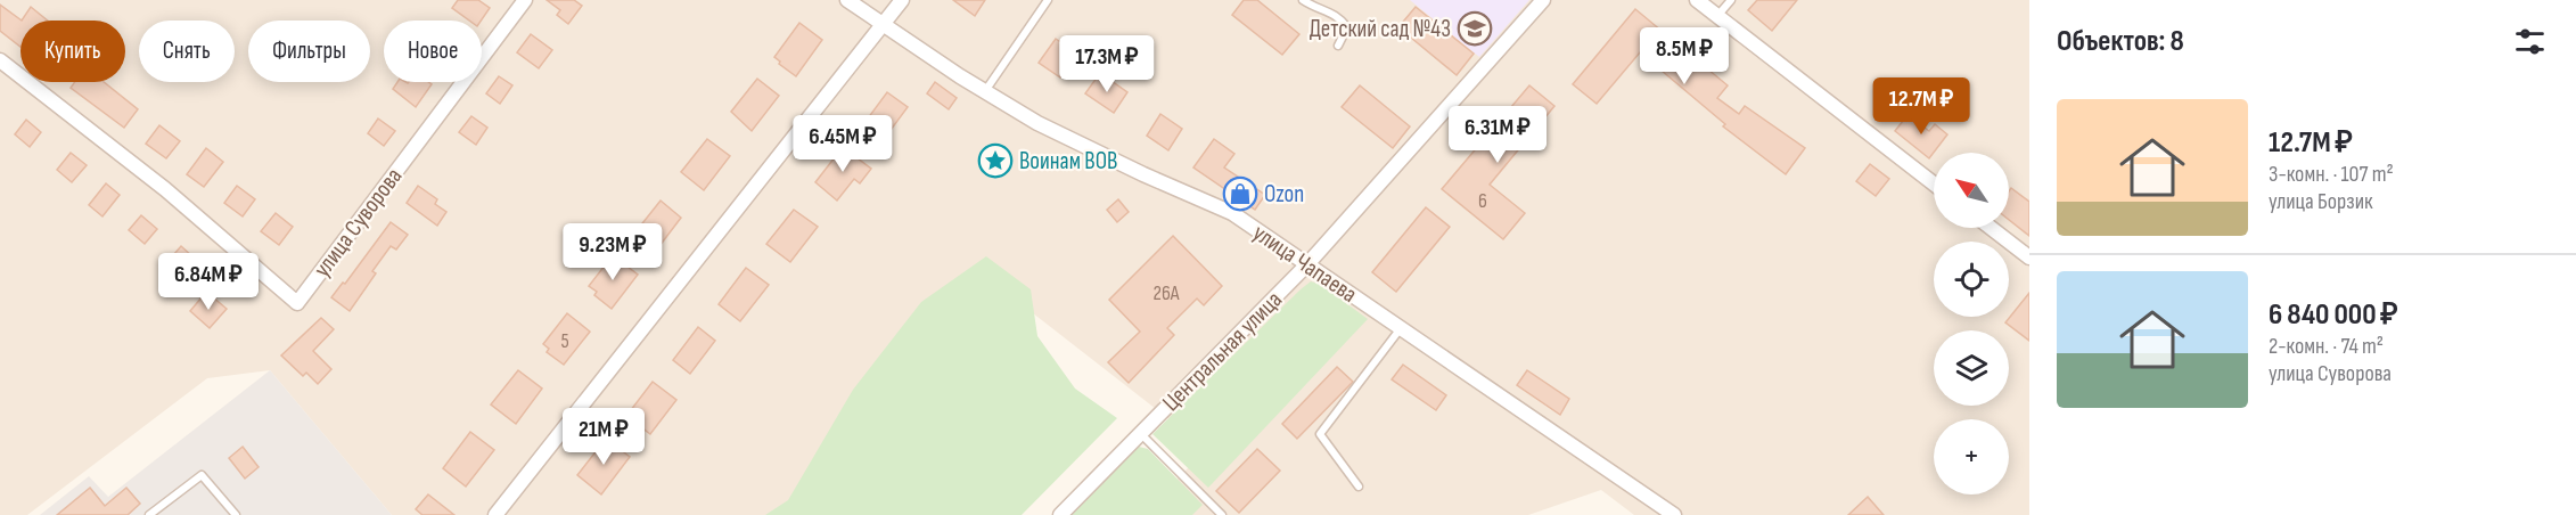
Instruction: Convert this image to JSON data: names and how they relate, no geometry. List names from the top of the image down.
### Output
{
  "streets": {
    "street": ["улица Суворова", "улица Чапаева", "Центральная улица"]
  },
  "crossings": [
    ["улица Чапаева", "Центральная улица"]
  ],
  "places": {
    "school or university": ["Детский сад №43"],
    "place": ["Воинам ВОВ"],
    "shop": ["Ozon"]
  },
  "house_numbers": ["6", "26А", "5"],
  "north": "top left",
  "page": {
    "heading": "Объектов: 8",
    "chip": [
      "Купить",
      "Снять",
      "Фильтры",
      "Новое"
    ],
    "price": [
      "8.5M ₽",
      "17.3M ₽",
      "12.7M ₽",
      "6.31M ₽",
      "6.45M ₽",
      "9.23M ₽",
      "6.84M ₽",
      "21M ₽"
    ],
    "list": [
      {
        "name": "12.7M ₽",
        "note": "3-комн. · 107 m² · улица Борзик"
      },
      {
        "name": "6 840 000 ₽",
        "note": "2-комн. · 74 m² · улица Суворова"
      }
    ],
    "map_buttons": "+"
  }
}
